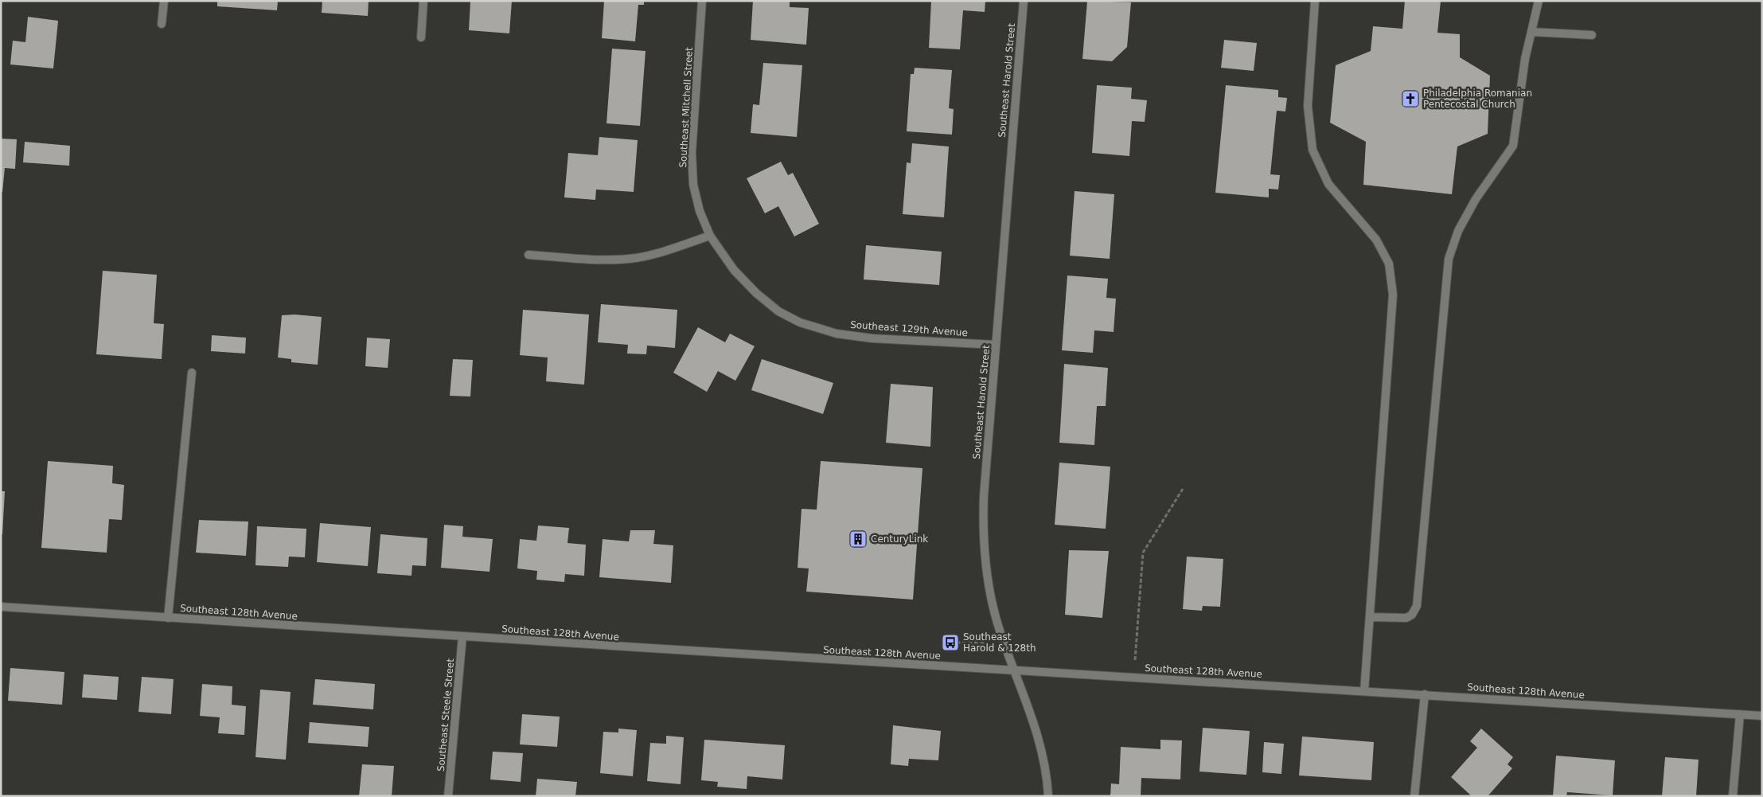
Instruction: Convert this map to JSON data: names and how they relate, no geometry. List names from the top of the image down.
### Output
{
  "streets": {
    "street": [
      "Southeast Harold Street",
      "Southeast Mitchell Street",
      "Southeast 129th Avenue",
      "Southeast 128th Avenue",
      "Southeast Steele Street"
    ]
  },
  "crossings": [
    ["Southeast Harold Street", "Southeast 129th Avenue"],
    ["Southeast Harold Street", "Southeast 128th Avenue"],
    ["Southeast Mitchell Street", "Southeast 129th Avenue"],
    ["Southeast 128th Avenue", "Southeast Steele Street"]
  ],
  "places": {
    "church": ["Philadelphia Romanian Pentecostal Church"],
    "building": ["CenturyLink"],
    "bus stop": ["Southeast Harold & 128th"]
  }
}
